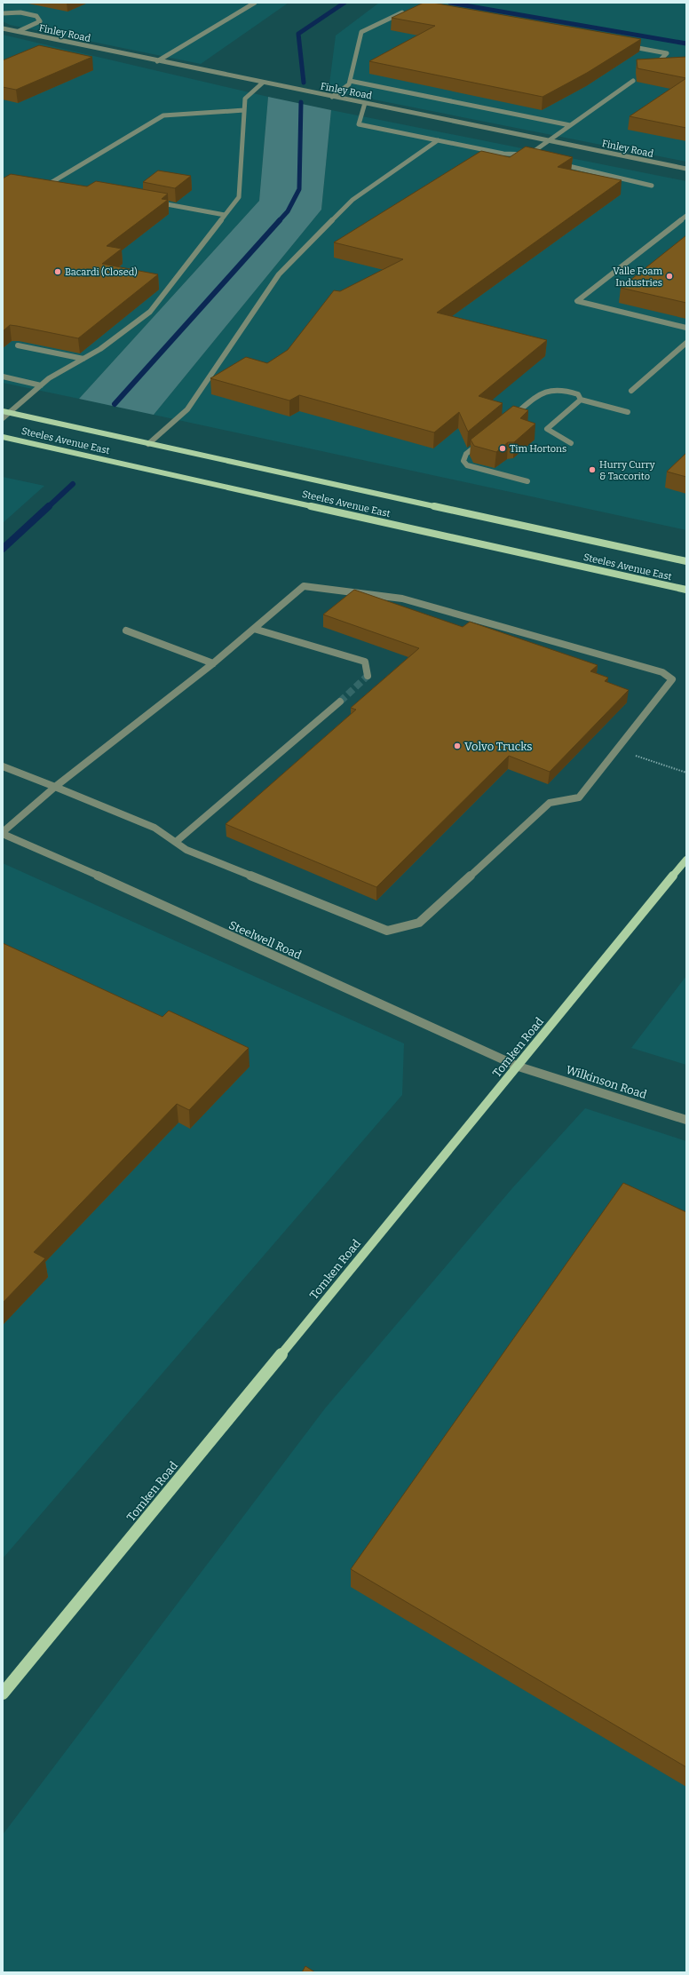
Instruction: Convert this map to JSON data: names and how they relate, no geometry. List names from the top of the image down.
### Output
{
  "streets": {
    "main road": ["Steeles Avenue East", "Tomken Road"],
    "street": ["Finley Road", "Steelwell Road", "Wilkinson Road"]
  },
  "crossings": [
    ["Steelwell Road", "Tomken Road"],
    ["Steelwell Road", "Wilkinson Road"],
    ["Tomken Road", "Wilkinson Road"]
  ],
  "places": [
    "Bacardi (Closed)",
    "Valle Foam Industries",
    "Tim Hortons",
    "Hurry Curry & Taccorito",
    "Volvo Trucks"
  ]
}
